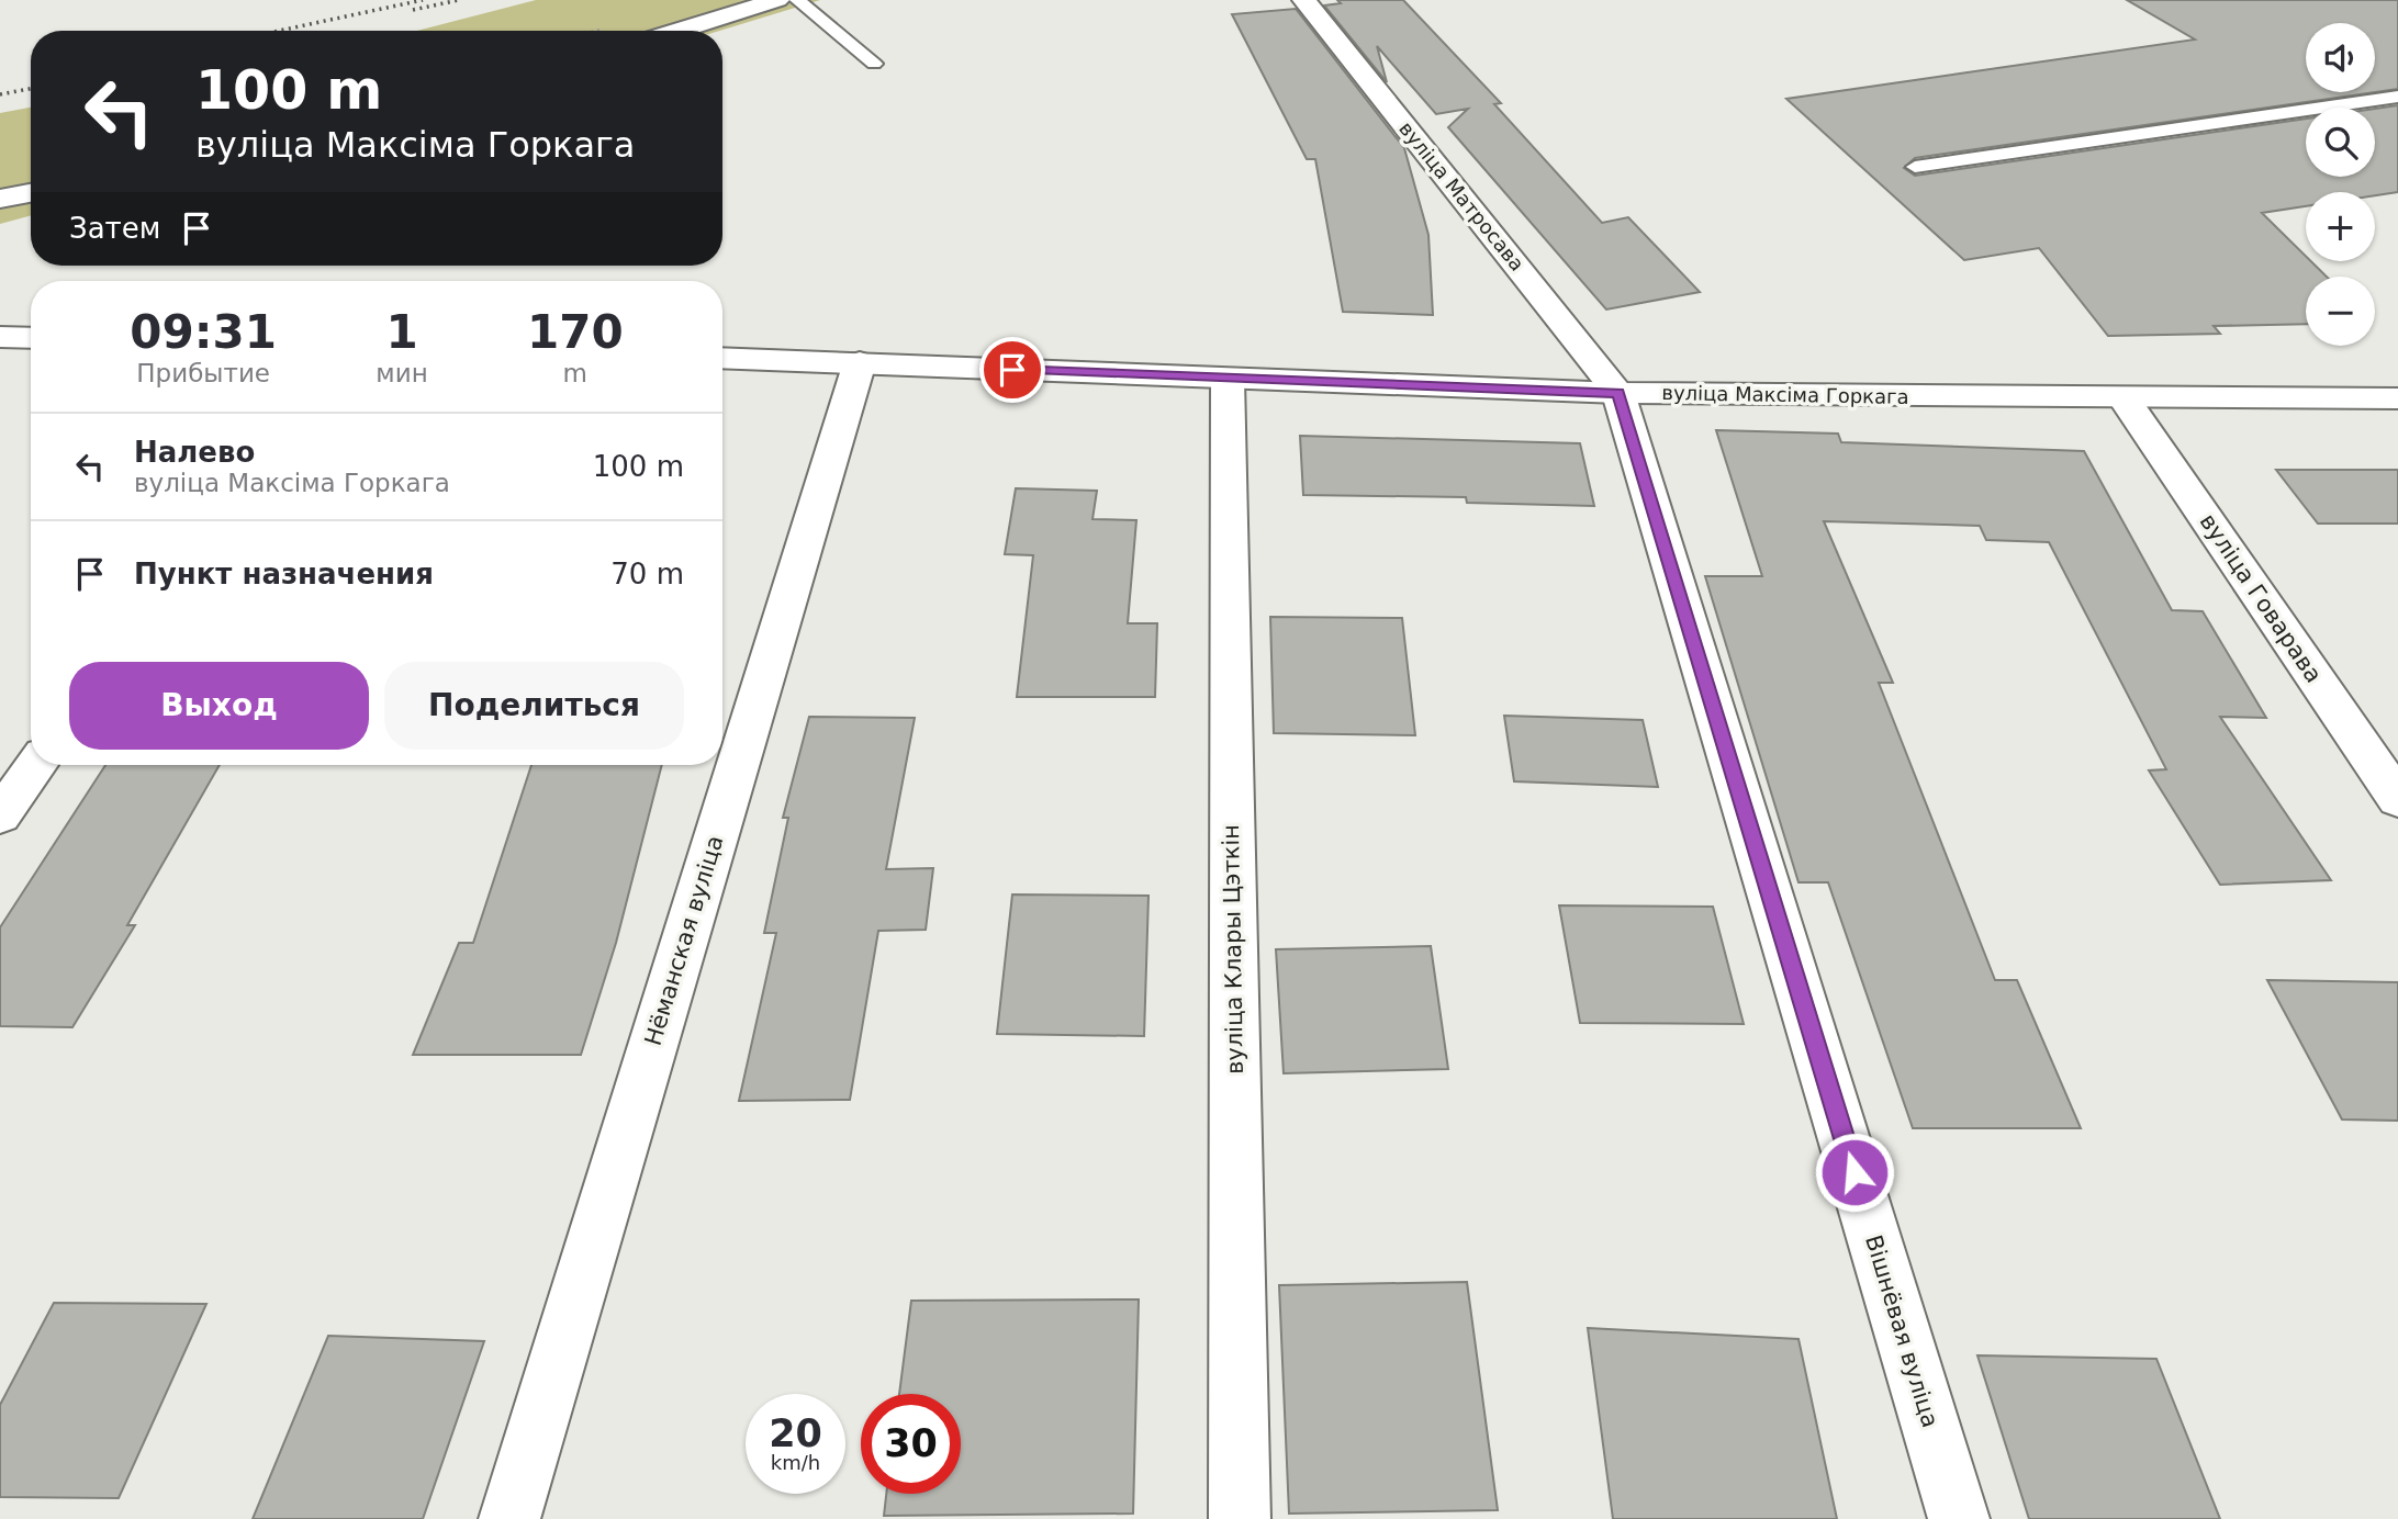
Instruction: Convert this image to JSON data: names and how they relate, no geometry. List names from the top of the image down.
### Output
{
  "streets": {
    "street": [
      "вуліца Матросава",
      "вуліца Максіма Горкага",
      "вуліца Говарава",
      "Нёманская вуліца",
      "вуліца Клары Цэткін",
      "Вішнёвая вуліца"
    ]
  },
  "crossings": [
    ["вуліца Матросава", "вуліца Максіма Горкага"],
    ["вуліца Матросава", "Вішнёвая вуліца"],
    ["вуліца Максіма Горкага", "вуліца Говарава"],
    ["вуліца Максіма Горкага", "Нёманская вуліца"],
    ["вуліца Максіма Горкага", "вуліца Клары Цэткін"],
    ["вуліца Максіма Горкага", "Вішнёвая вуліца"]
  ],
  "page": {
    "map_buttons": ["+", "−"],
    "turn": ["100 m", "вуліца Максіма Горкага"],
    "then": "Затем",
    "eta": [
      "09:31",
      "Прибытие",
      "1",
      "мин",
      "170",
      "m"
    ],
    "list": [
      {
        "name": "Налево",
        "note": "вуліца Максіма Горкага",
        "value": "100 m"
      },
      {
        "name": "Пункт назначения",
        "value": "70 m"
      }
    ],
    "buttons": ["Выход", "Поделиться"],
    "speed": "20 km/h",
    "limit": "30"
  }
}
